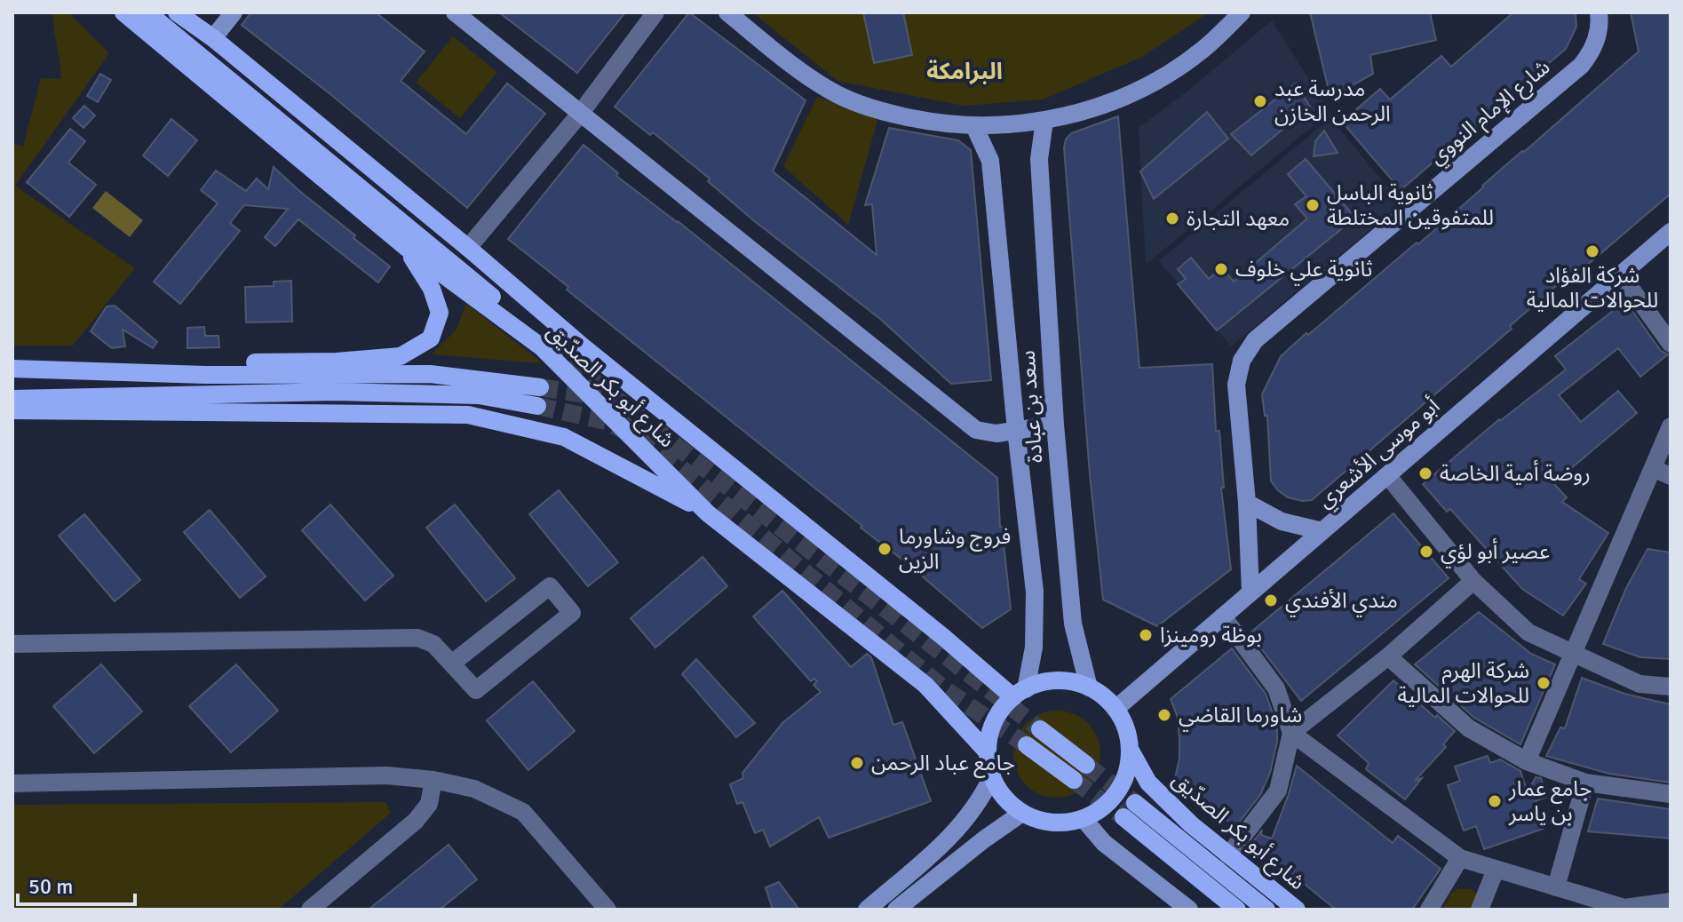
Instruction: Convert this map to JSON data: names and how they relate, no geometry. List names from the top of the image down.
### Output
{
  "streets": {
    "main road": [
      "شارع الإمام النووي",
      "شارع أبو بكر الصدّيق",
      "سعد بن عبادة",
      "أبو موسى الأشعري"
    ]
  },
  "crossings": [
    ["شارع الإمام النووي", "أبو موسى الأشعري"],
    ["شارع أبو بكر الصدّيق", "سعد بن عبادة"],
    ["شارع أبو بكر الصدّيق", "أبو موسى الأشعري"],
    ["سعد بن عبادة", "أبو موسى الأشعري"]
  ],
  "districts": ["البرامكة"],
  "places": [
    "مدرسة عبد الرحمن الخازن",
    "ثانوية الباسل للمتفوقين المختلطة",
    "معهد التجارة",
    "شركة الفؤاد للحوالات المالية",
    "ثانوية علي خلوف",
    "روضة أمية الخاصة",
    "فروج وشاورما الزين",
    "عصير أبو لؤي",
    "مندي الأفندي",
    "بوظة رومينزا",
    "شركة الهرم للحوالات المالية",
    "شاورما القاضي",
    "جامع عباد الرحمن",
    "جامع عمار بن ياسر"
  ],
  "scale_bar": "50 m"
}
